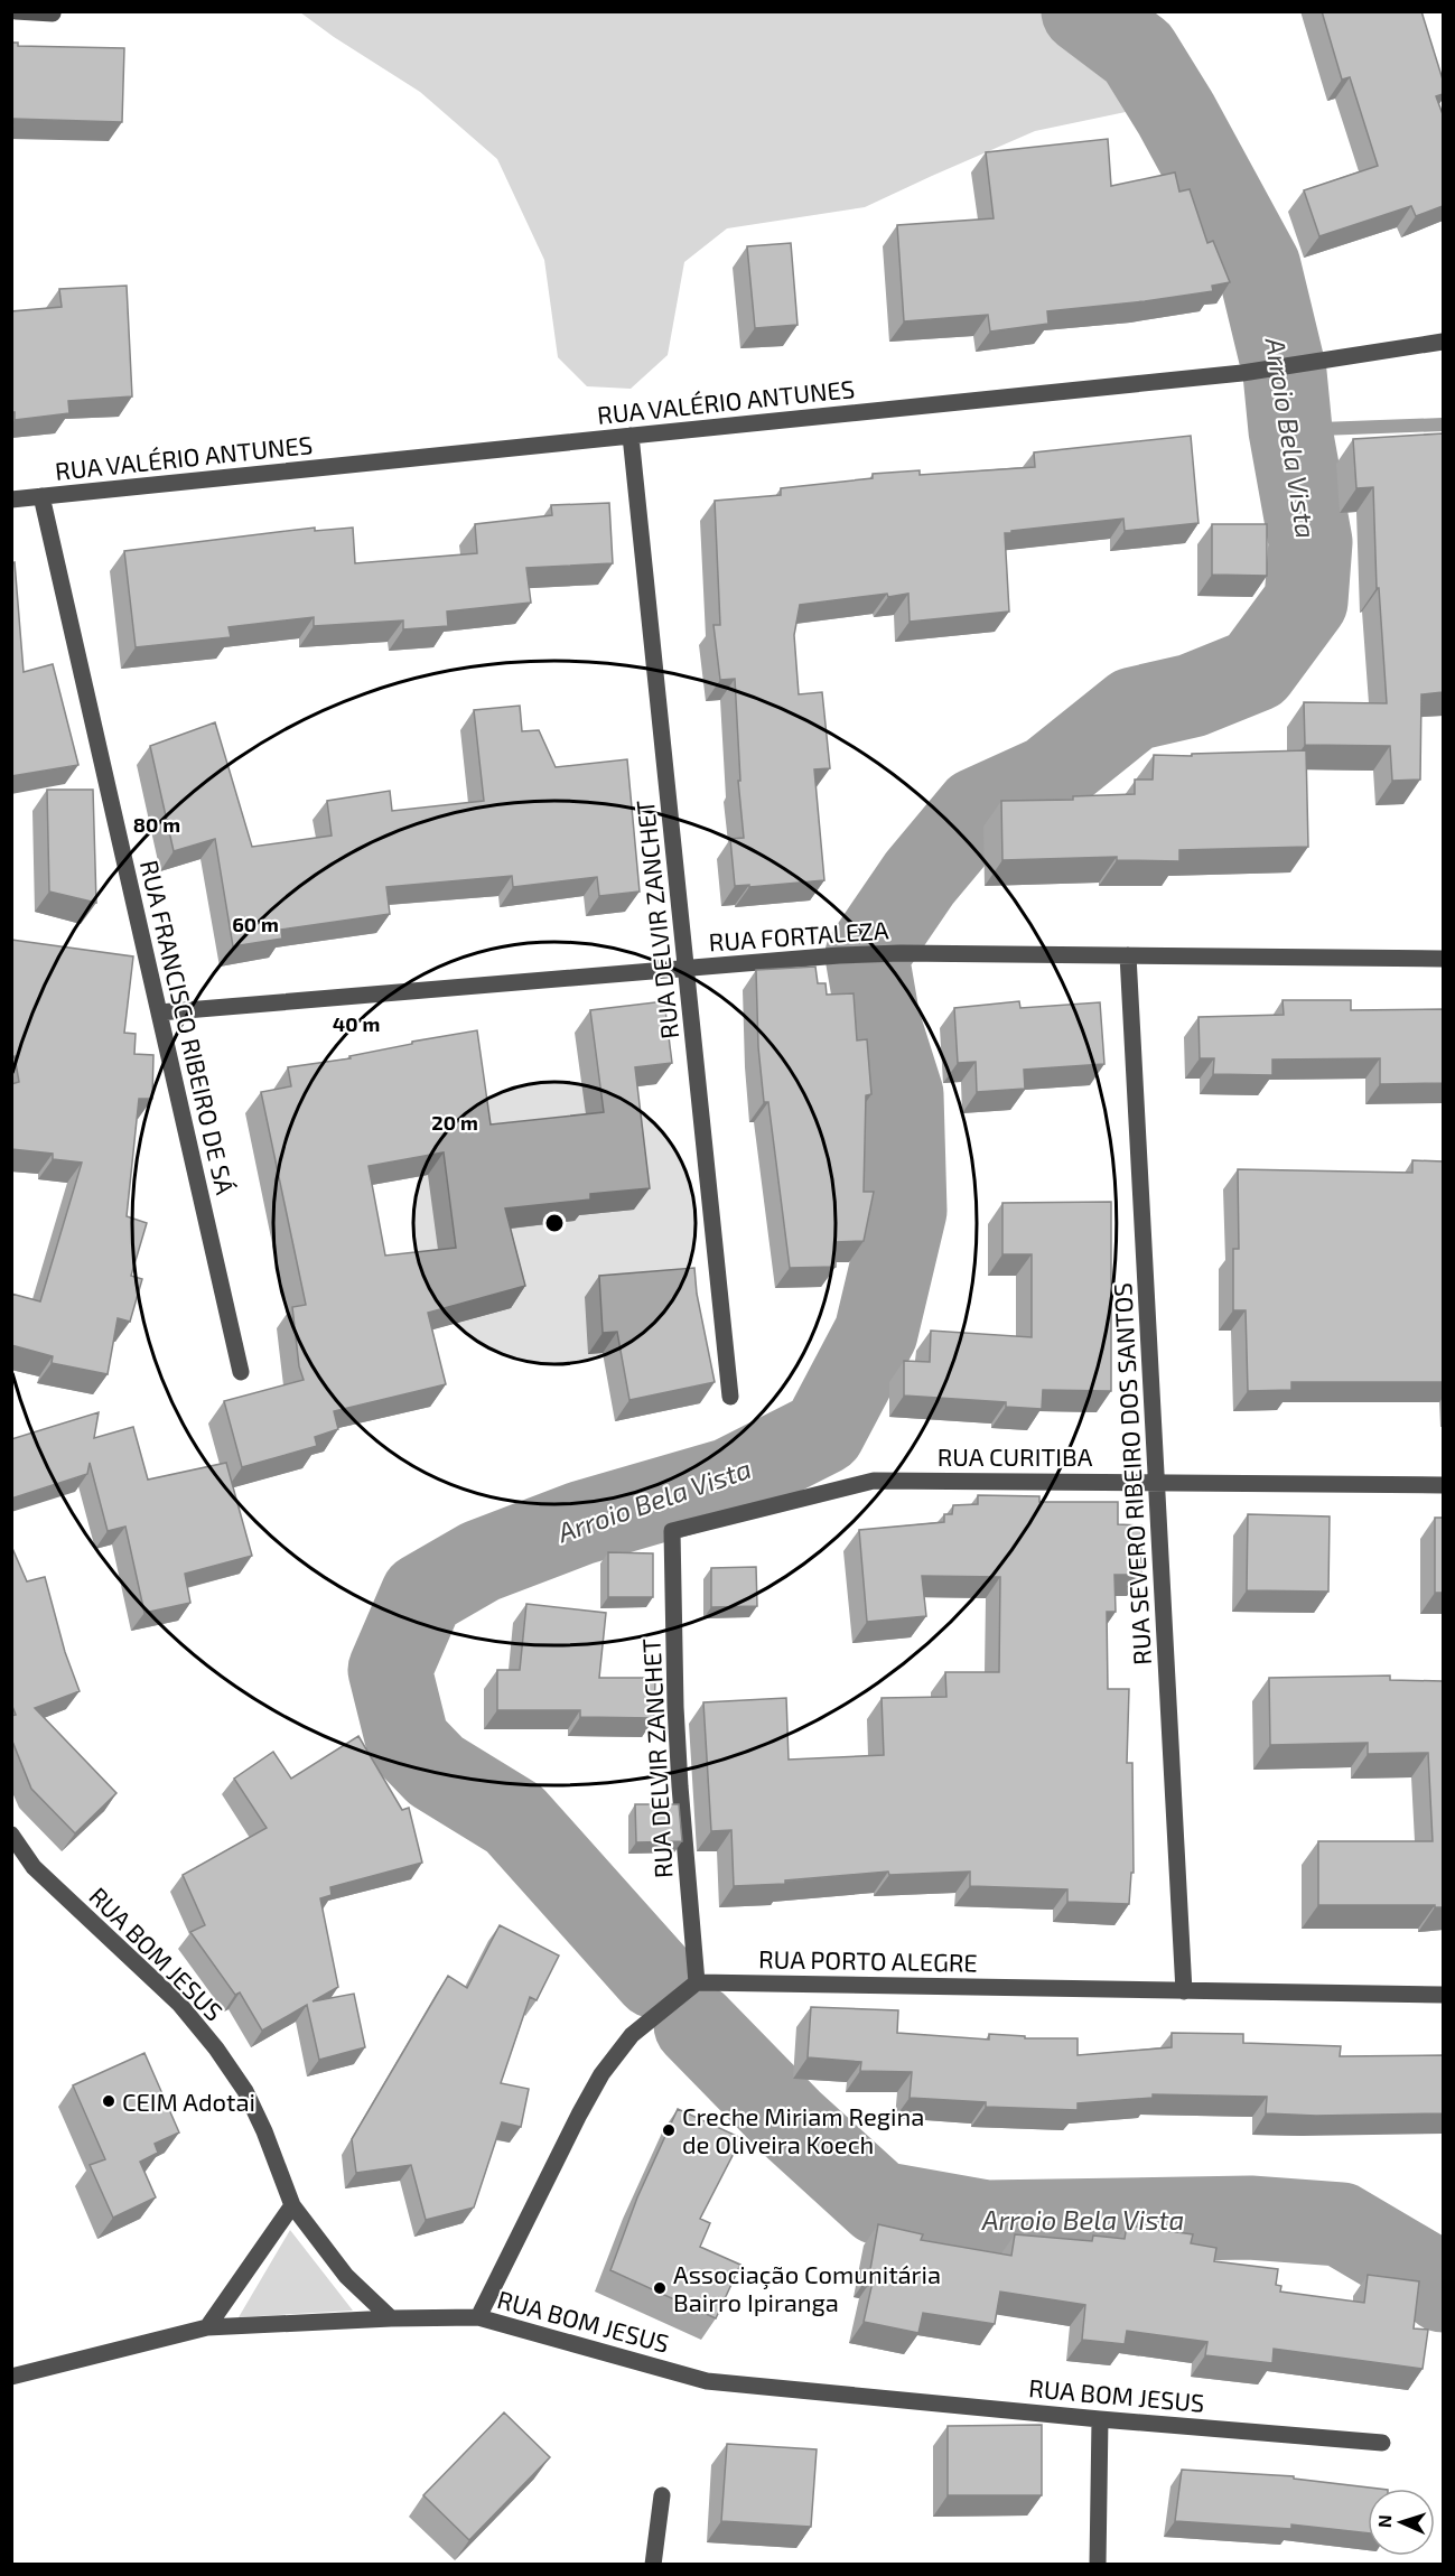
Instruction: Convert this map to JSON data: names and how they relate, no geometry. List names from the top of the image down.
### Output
{
  "streets": {
    "street": [
      "RUA VALÉRIO ANTUNES",
      "RUA DELVIR ZANCHET",
      "RUA FORTALEZA",
      "RUA FRANCISCO RIBEIRO DE SÁ",
      "RUA CURITIBA",
      "RUA SEVERO RIBEIRO DOS SANTOS",
      "RUA BOM JESUS",
      "RUA PORTO ALEGRE"
    ]
  },
  "crossings": [
    ["RUA VALÉRIO ANTUNES", "RUA DELVIR ZANCHET"],
    ["RUA VALÉRIO ANTUNES", "RUA FRANCISCO RIBEIRO DE SÁ"],
    ["RUA DELVIR ZANCHET", "RUA FORTALEZA"],
    ["RUA DELVIR ZANCHET", "RUA CURITIBA"],
    ["RUA DELVIR ZANCHET", "RUA PORTO ALEGRE"],
    ["RUA FORTALEZA", "RUA FRANCISCO RIBEIRO DE SÁ"],
    ["RUA FORTALEZA", "RUA SEVERO RIBEIRO DOS SANTOS"],
    ["RUA CURITIBA", "RUA SEVERO RIBEIRO DOS SANTOS"],
    ["RUA SEVERO RIBEIRO DOS SANTOS", "RUA PORTO ALEGRE"]
  ],
  "water": ["Arroio Bela Vista"],
  "places": ["CEIM Adotai", "Creche Miriam Regina de Oliveira Koech", "Associação Comunitária Bairro Ipiranga"],
  "north": "left",
  "rings": [
    "80 m",
    "60 m",
    "40 m",
    "20 m"
  ]
}
